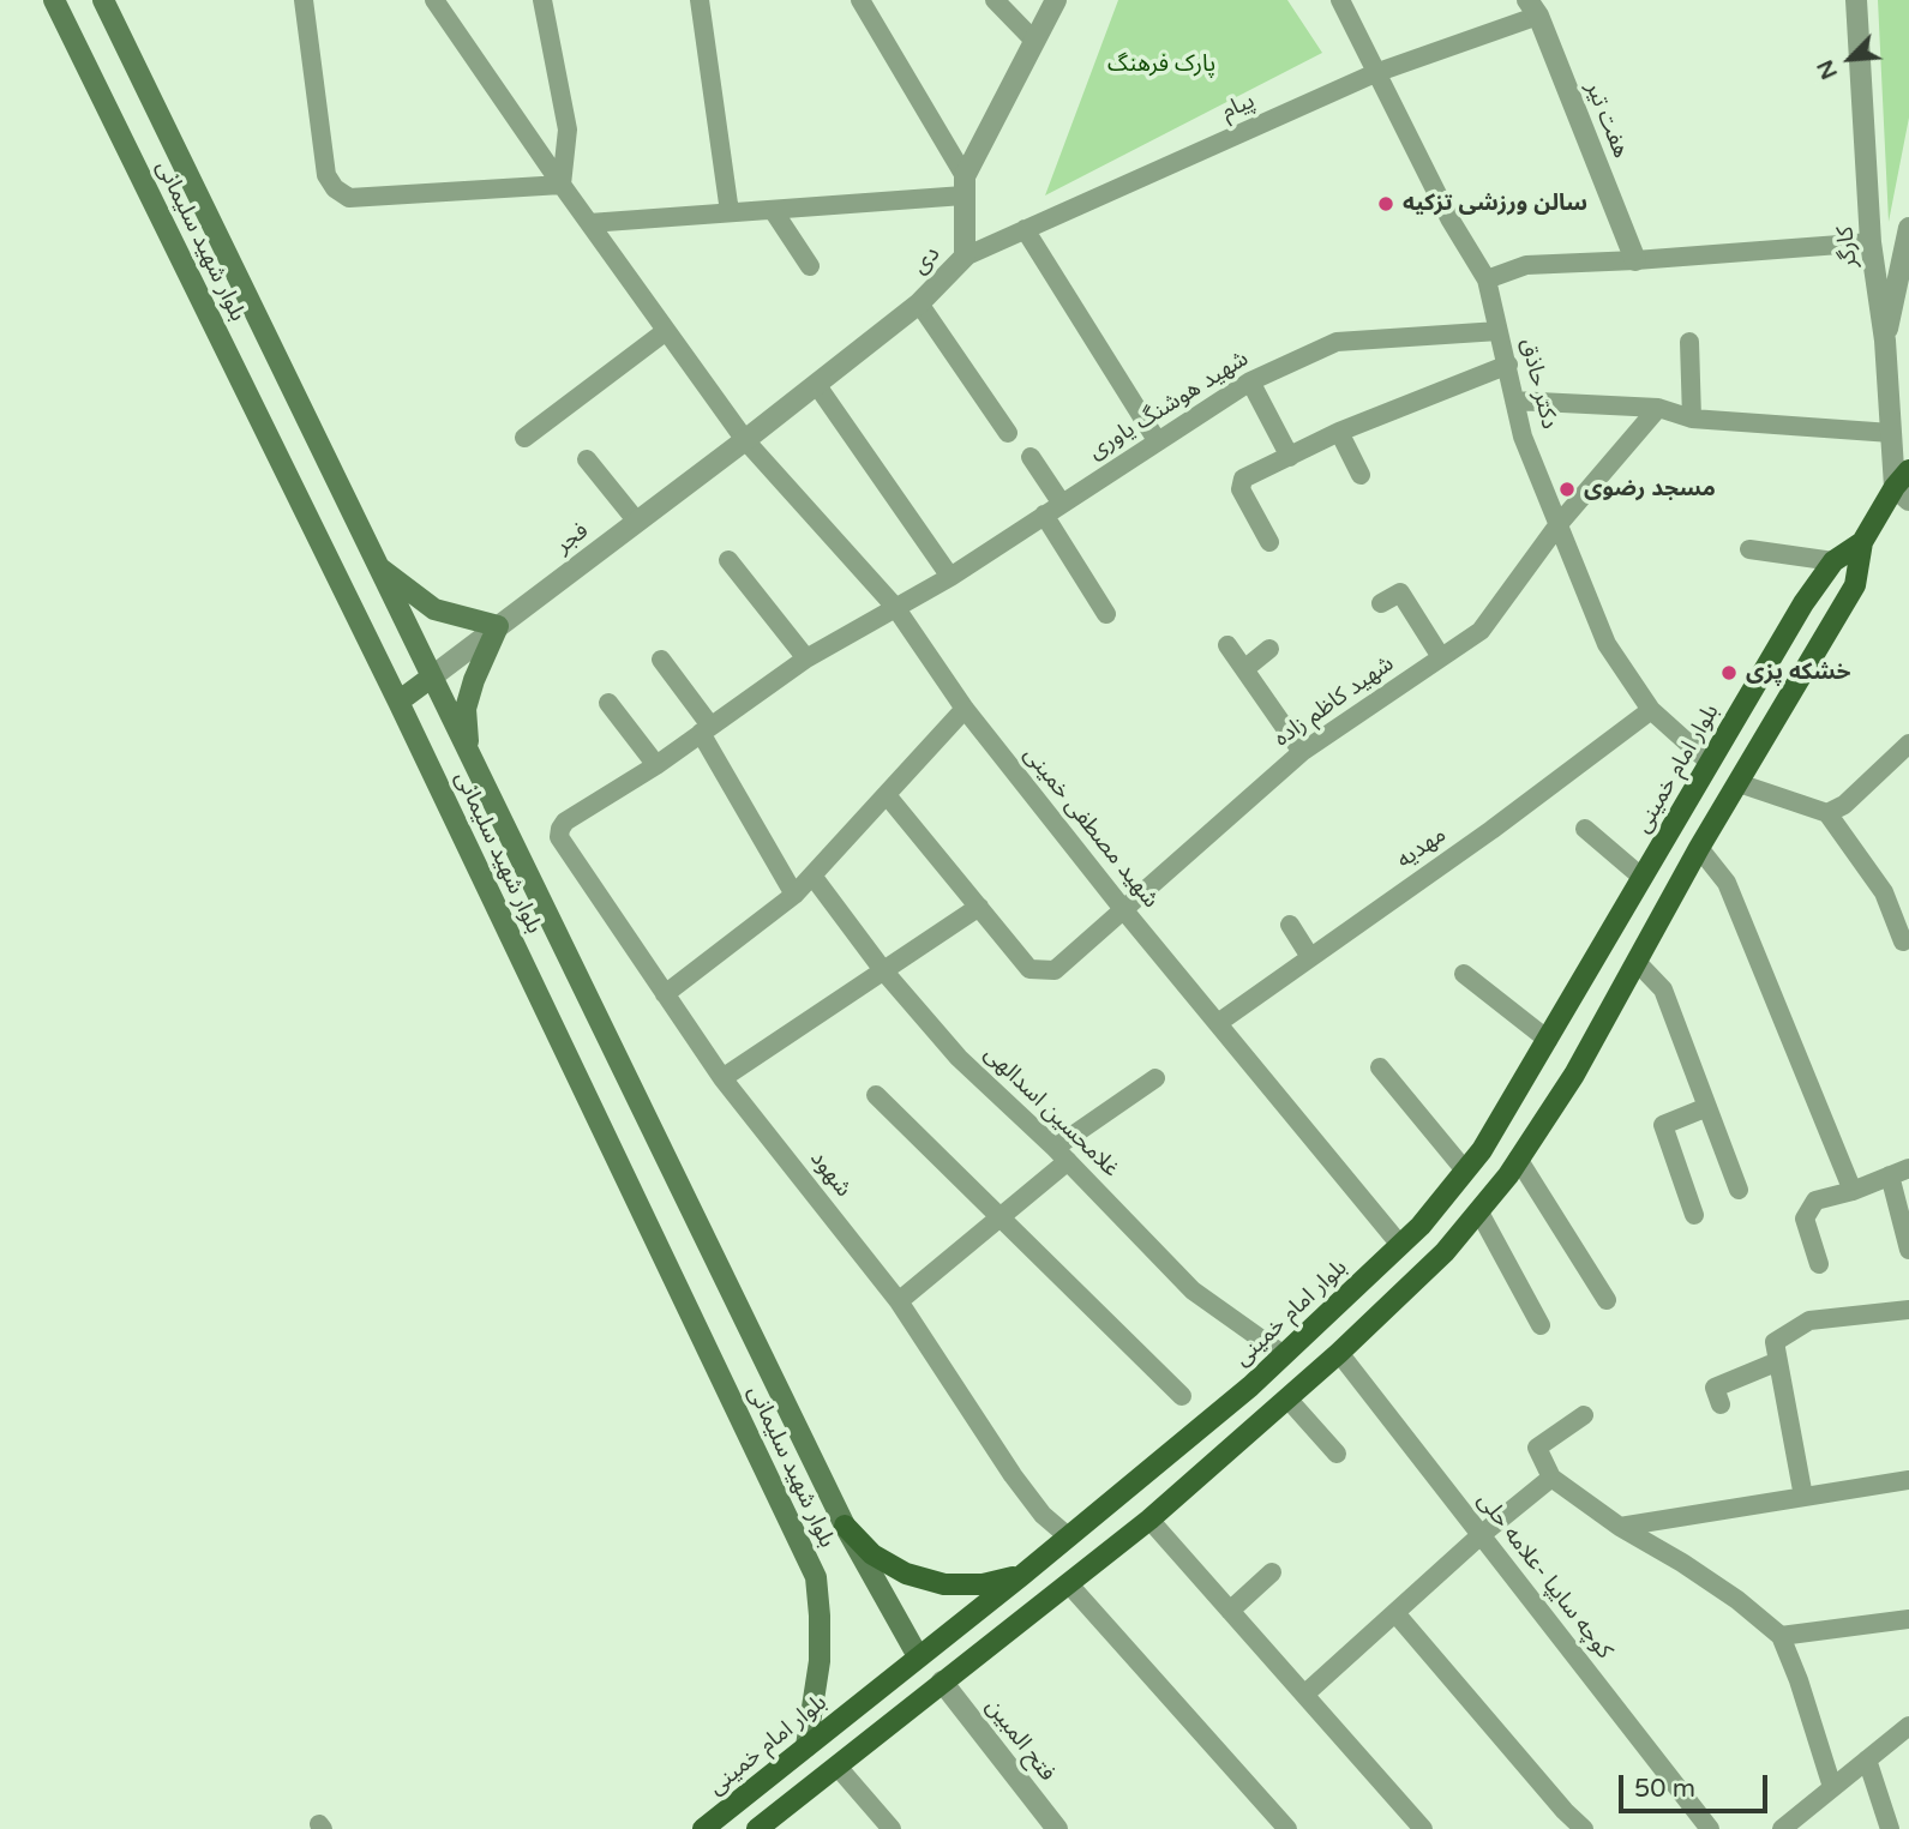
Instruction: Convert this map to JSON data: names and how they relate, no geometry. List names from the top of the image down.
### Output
{
  "streets": {
    "main road": ["بلوار شهید سلیمانی", "بلوار امام خمینی"],
    "street": [
      "پیام",
      "هفت تیر",
      "کارگر",
      "دی",
      "دکتر حاذق",
      "شهید هوشنگ یاوری",
      "فجر",
      "شهید کاظم زاده",
      "شهید مصطفی خمینی",
      "مهدیه",
      "غلامحسین اسدالهی",
      "شهود",
      "کوچه سایپا -علامه حلی",
      "فتح المبین"
    ]
  },
  "crossings": [
    ["پیام", "هفت تیر"],
    ["پیام", "دی"],
    ["پیام", "دکتر حاذق"],
    ["بلوار شهید سلیمانی", "فجر"],
    ["بلوار شهید سلیمانی", "بلوار امام خمینی"],
    ["دی", "فجر"],
    ["دی", "شهید مصطفی خمینی"],
    ["دکتر حاذق", "شهید هوشنگ یاوری"],
    ["دکتر حاذق", "شهید کاظم زاده"],
    ["دکتر حاذق", "بلوار امام خمینی"],
    ["دکتر حاذق", "مهدیه"],
    ["شهید هوشنگ یاوری", "شهید مصطفی خمینی"],
    ["شهید هوشنگ یاوری", "شهود"],
    ["فجر", "شهید مصطفی خمینی"],
    ["شهید کاظم زاده", "شهید مصطفی خمینی"],
    ["بلوار امام خمینی", "شهید مصطفی خمینی"],
    ["بلوار امام خمینی", "غلامحسین اسدالهی"],
    ["بلوار امام خمینی", "شهود"],
    ["شهید مصطفی خمینی", "مهدیه"]
  ],
  "parks": ["پارک فرهنگ"],
  "places": ["سالن ورزشی تزکیه", "مسجد رضوی", "خشکه پزی"],
  "scale_bar": "50 m",
  "north": "bottom left"
}
